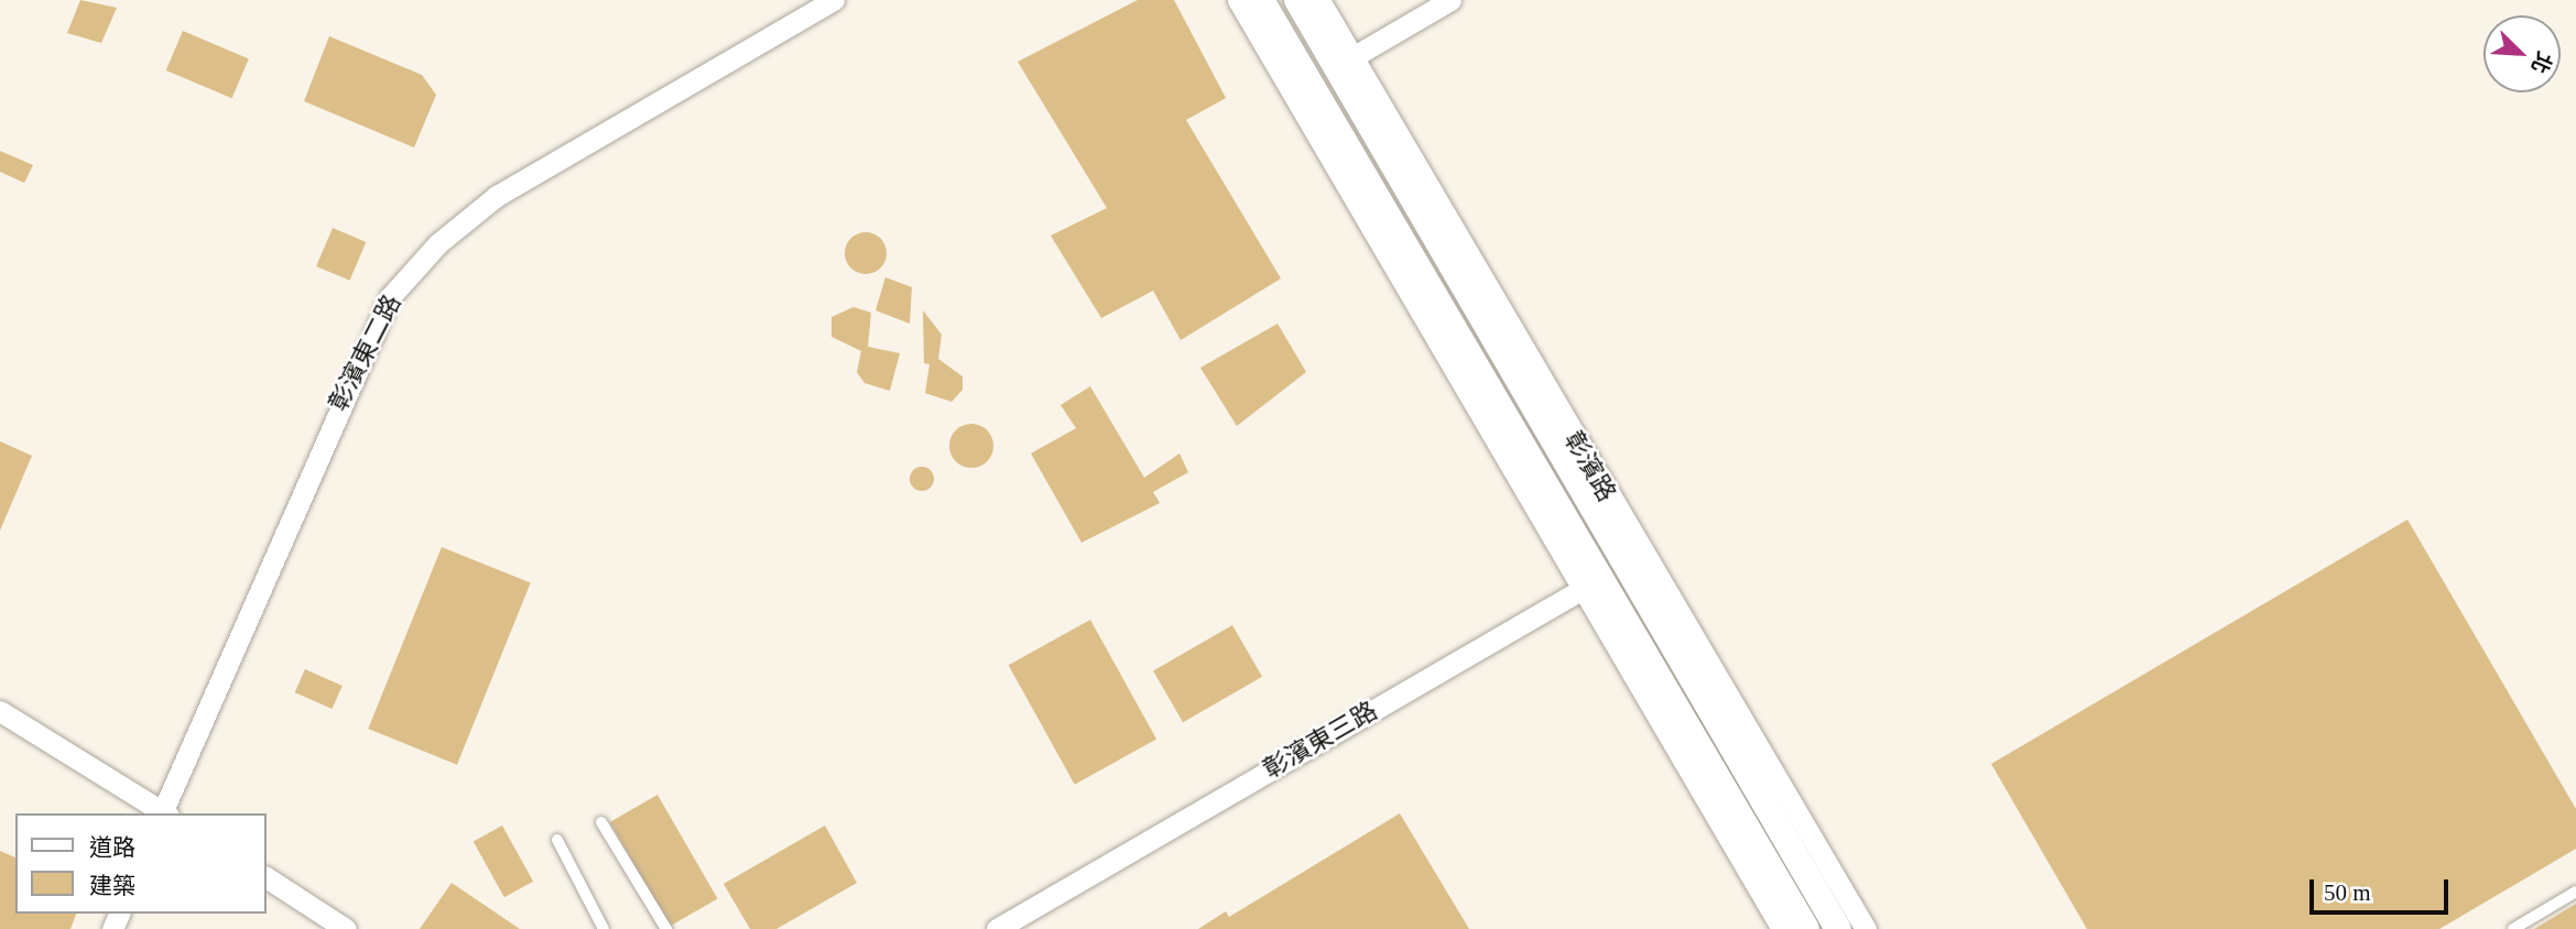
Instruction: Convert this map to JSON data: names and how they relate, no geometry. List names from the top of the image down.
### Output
{
  "streets": {
    "street": ["彰濱東二路", "彰濱路", "彰濱東三路"]
  },
  "crossings": [
    ["彰濱路", "彰濱東三路"]
  ],
  "legend": ["道路", "建築"],
  "scale_bar": "50 m",
  "north": "bottom right"
}
